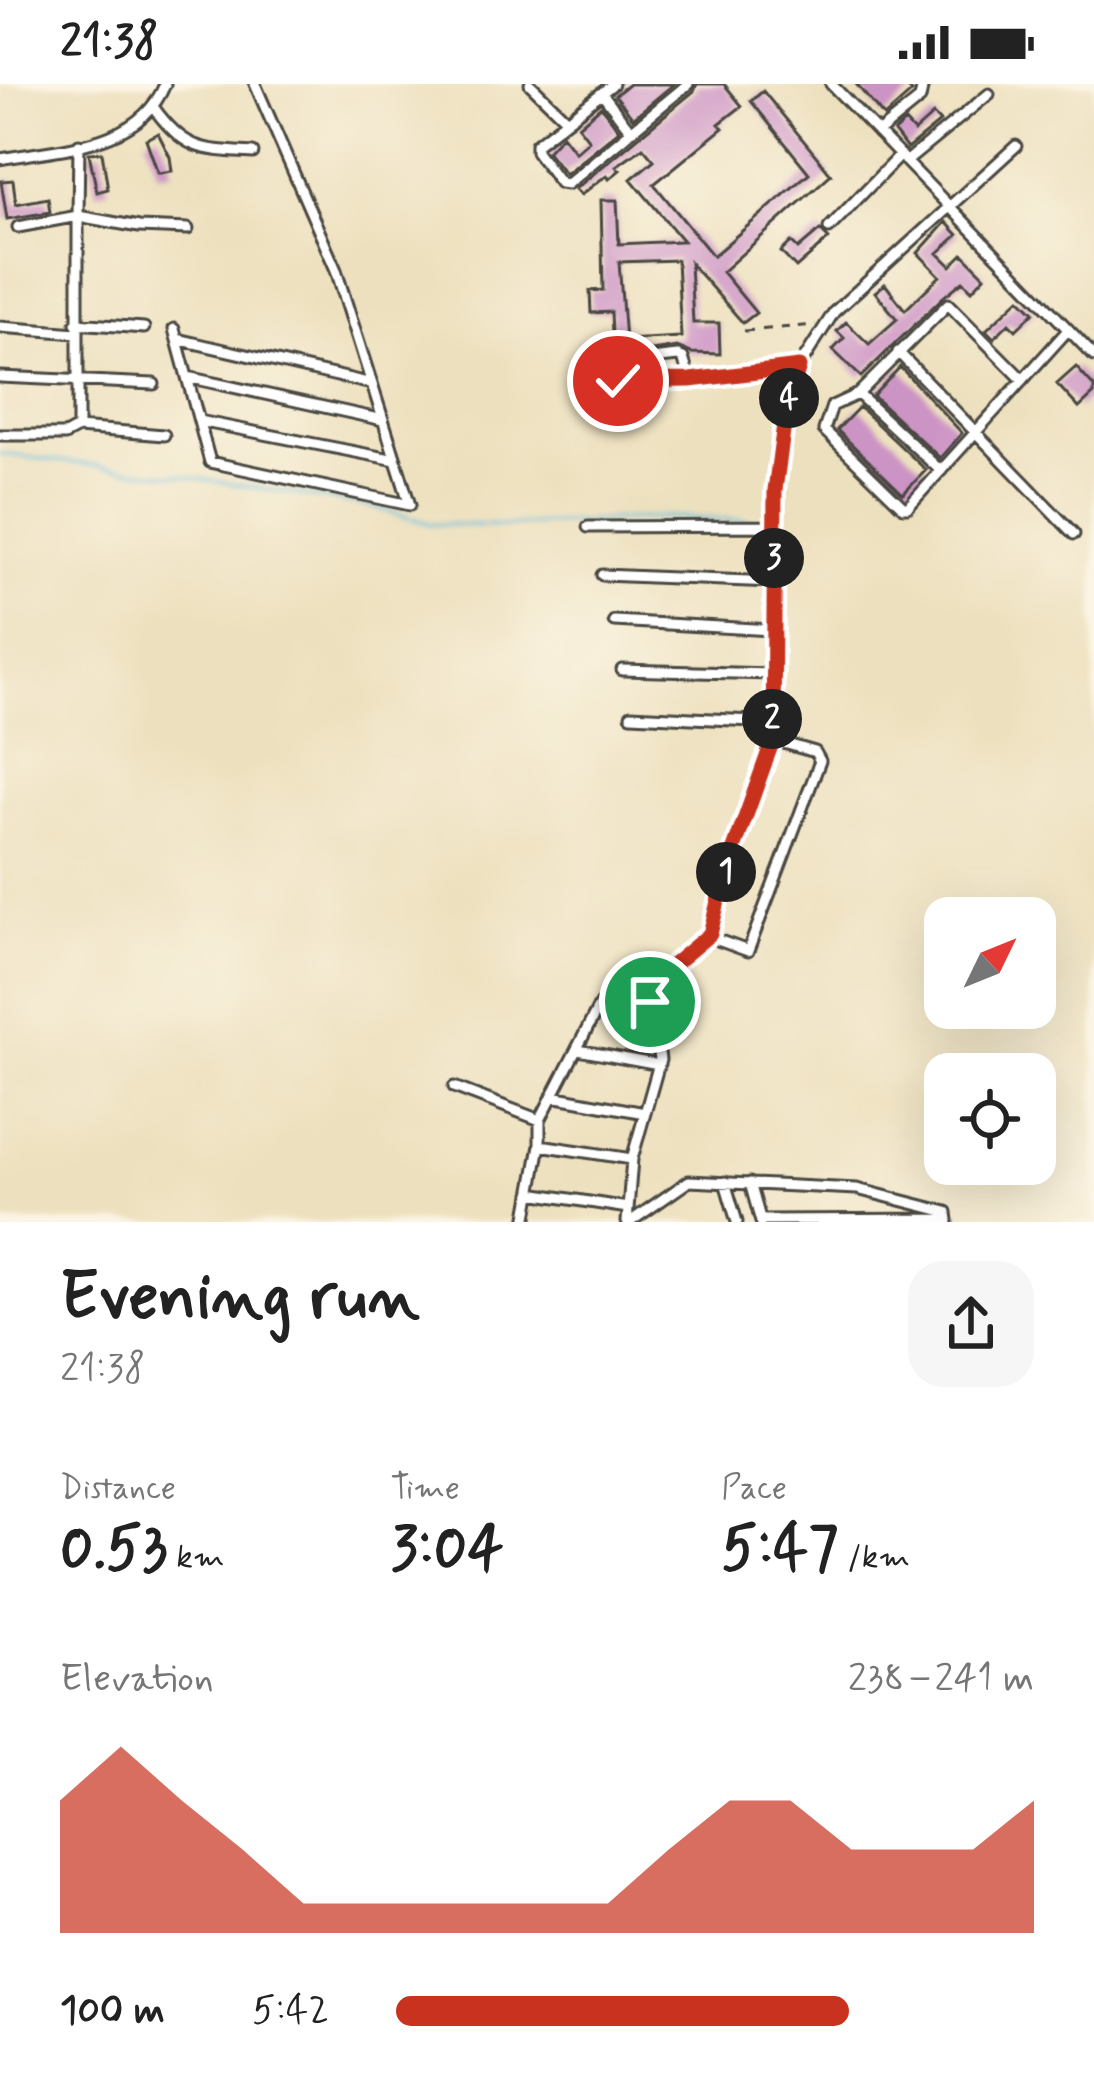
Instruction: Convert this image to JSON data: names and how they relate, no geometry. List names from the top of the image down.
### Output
{
  "north": "top right",
  "page": {
    "status": "21:38",
    "pins": [
      "4",
      "3",
      "2",
      "1"
    ],
    "heading": ["Evening run", "21:38"],
    "stats": [
      ["Distance", "0.53 km"],
      ["Time", "3:04"],
      ["Pace", "5:47 /km"]
    ],
    "chart": ["Elevation", "238–241 m"],
    "list": [
      {
        "name": "100 m",
        "note": "5:42"
      }
    ]
  }
}
